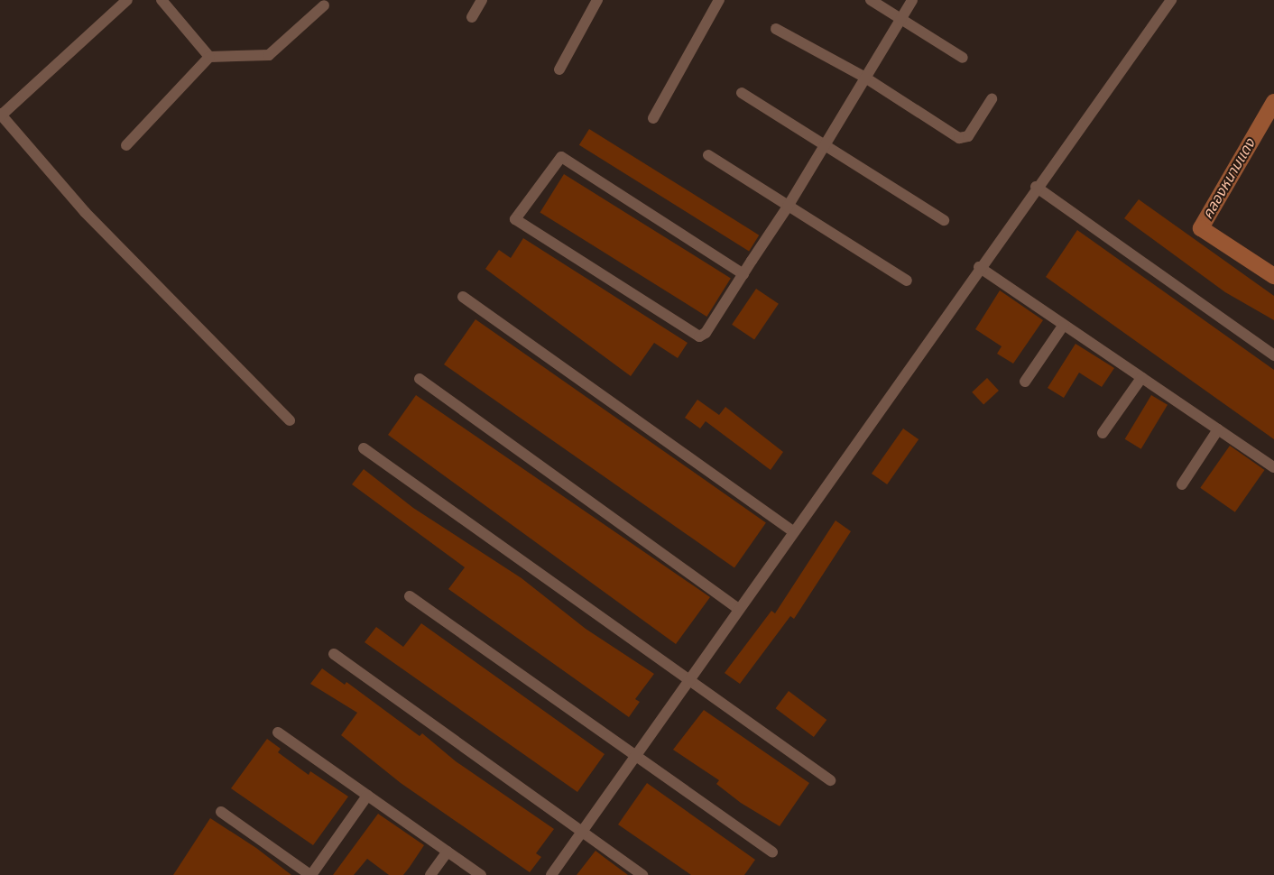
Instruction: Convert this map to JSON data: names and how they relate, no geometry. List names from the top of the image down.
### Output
{
  "water": ["คลองหนามแดง"]
}
